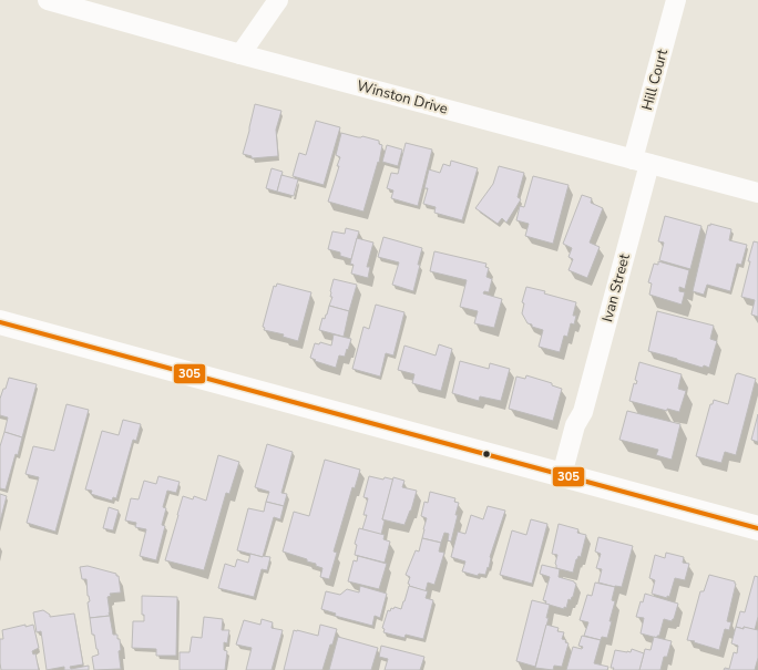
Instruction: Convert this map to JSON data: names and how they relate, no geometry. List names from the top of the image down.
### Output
{
  "streets": {
    "street": ["Hill Court", "Winston Drive", "Ivan Street"]
  },
  "crossings": [
    ["Hill Court", "Winston Drive"],
    ["Hill Court", "Ivan Street"],
    ["Winston Drive", "Ivan Street"]
  ],
  "lines": ["transit line 305"]
}
